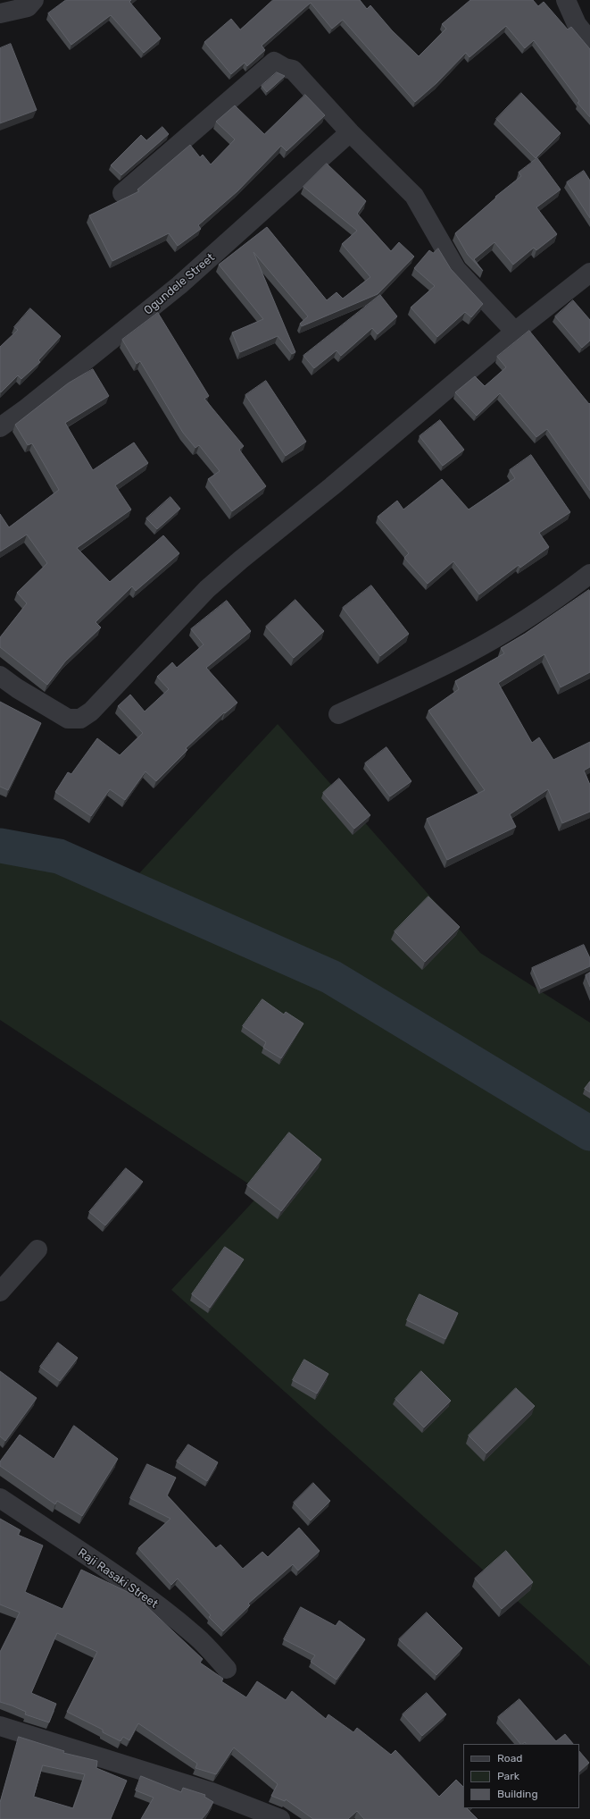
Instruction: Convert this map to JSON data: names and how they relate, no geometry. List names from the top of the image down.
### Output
{
  "streets": {
    "street": ["Ogundele Street", "Raji Rasaki Street"]
  },
  "legend": ["Road", "Park", "Building"]
}
